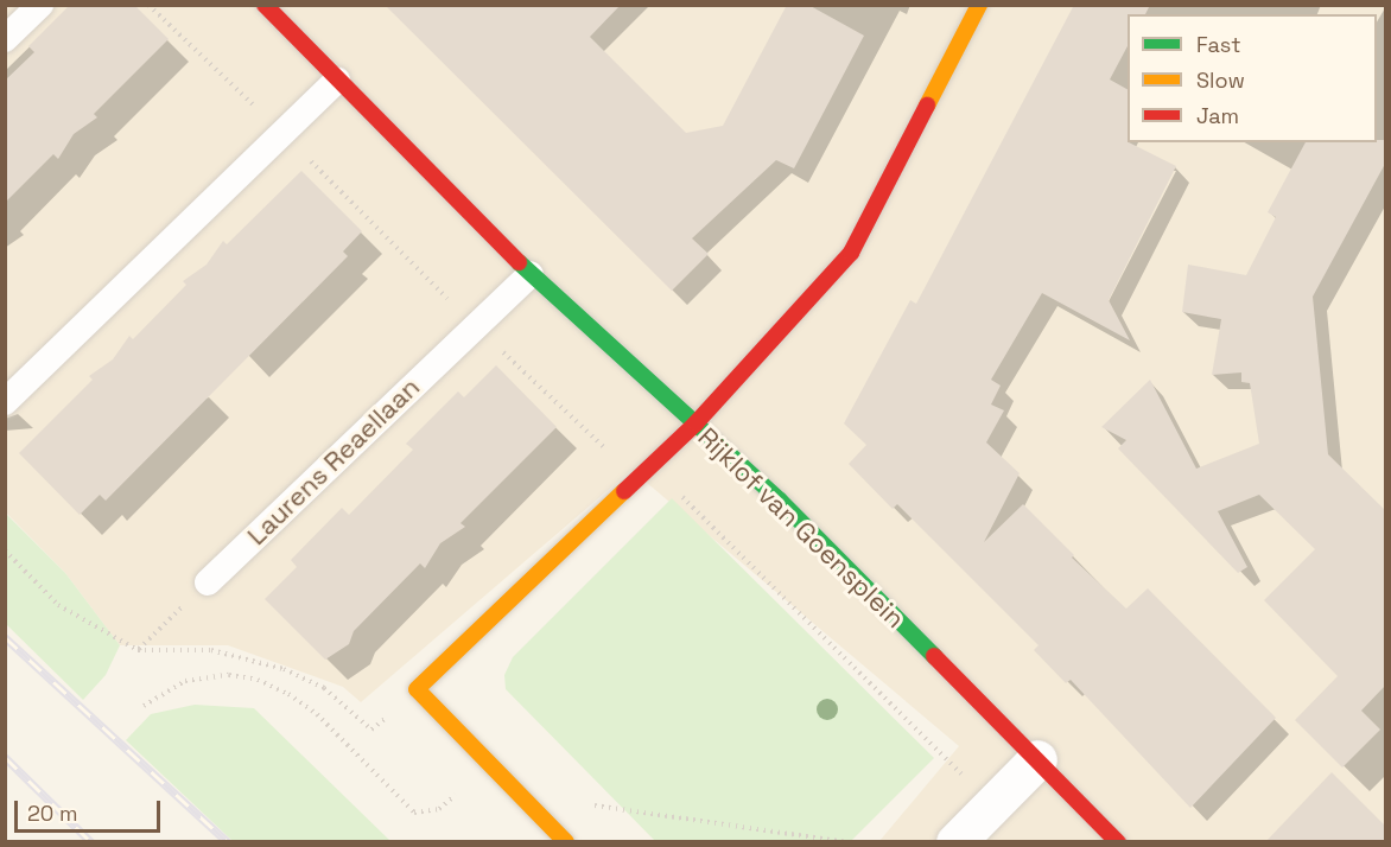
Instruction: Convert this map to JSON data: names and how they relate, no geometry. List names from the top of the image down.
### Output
{
  "streets": {
    "street": ["Rijklof van Goensplein"],
    "lane": ["Laurens Reaellaan"]
  },
  "legend": ["Fast", "Slow", "Jam"],
  "scale_bar": "20 m"
}
